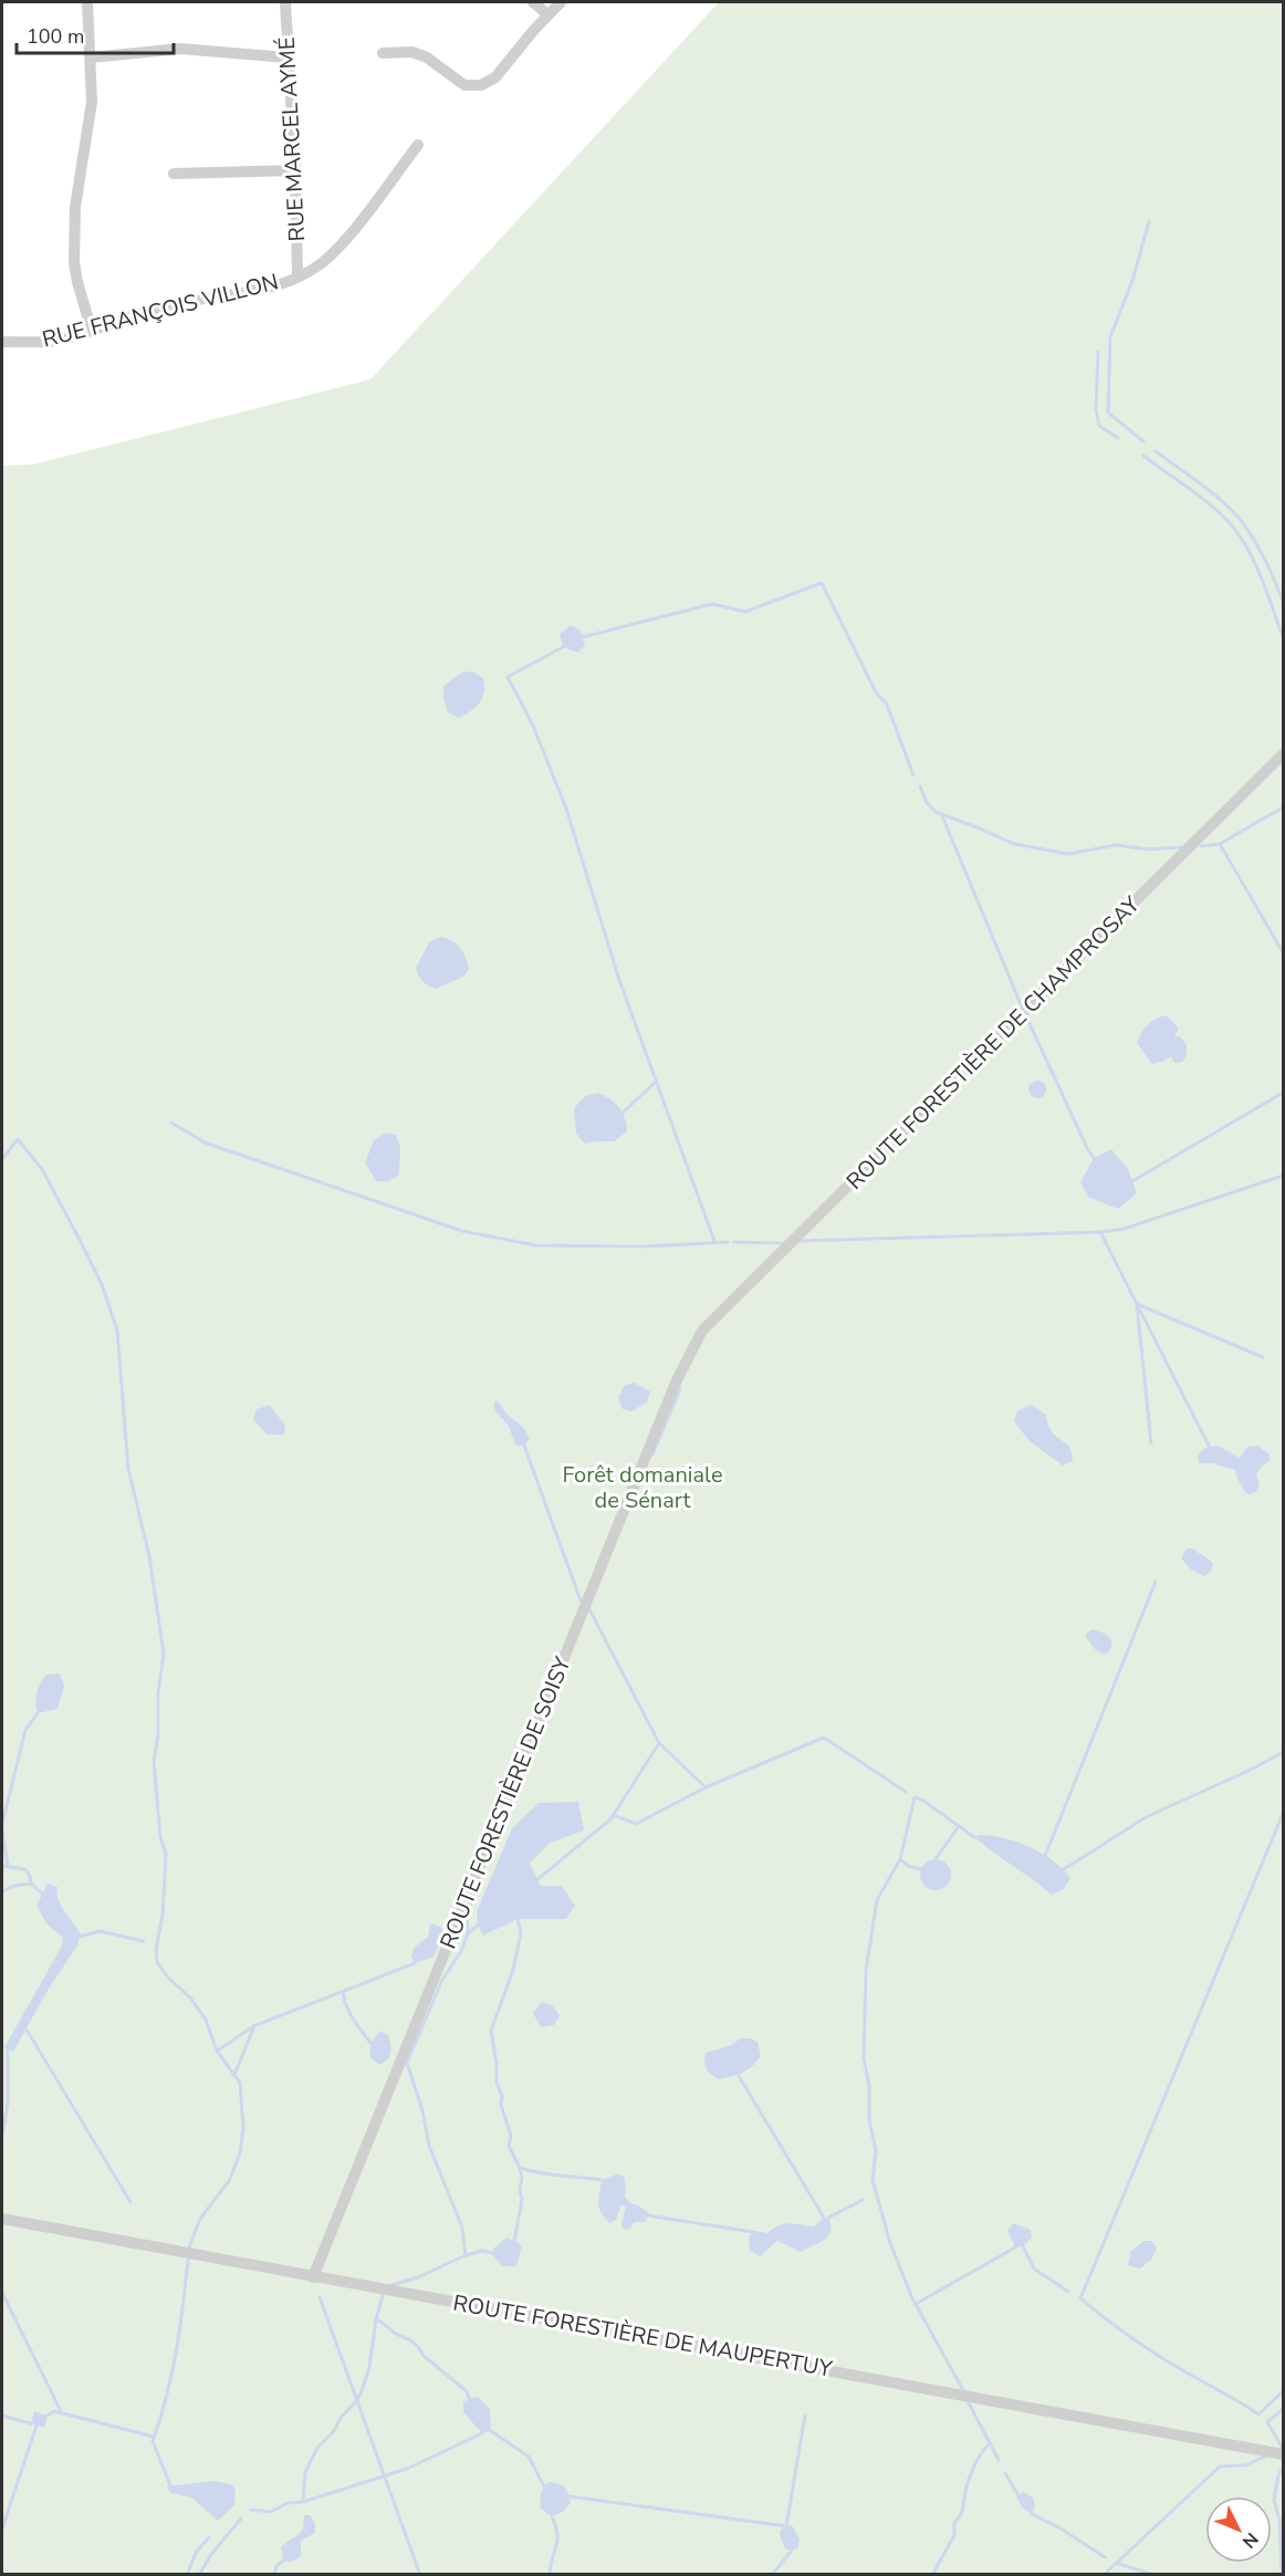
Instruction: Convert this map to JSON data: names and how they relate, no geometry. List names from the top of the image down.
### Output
{
  "streets": {
    "street": [
      "RUE MARCEL AYMÉ",
      "RUE FRANÇOIS VILLON",
      "ROUTE FORESTIÈRE DE CHAMPROSAY",
      "ROUTE FORESTIÈRE DE SOISY",
      "ROUTE FORESTIÈRE DE MAUPERTUY"
    ]
  },
  "crossings": [
    ["RUE MARCEL AYMÉ", "RUE FRANÇOIS VILLON"],
    ["ROUTE FORESTIÈRE DE CHAMPROSAY", "ROUTE FORESTIÈRE DE SOISY"],
    ["ROUTE FORESTIÈRE DE SOISY", "ROUTE FORESTIÈRE DE MAUPERTUY"]
  ],
  "parks": ["Forêt domaniale de Sénart"],
  "scale_bar": "100 m",
  "north": "bottom right"
}
